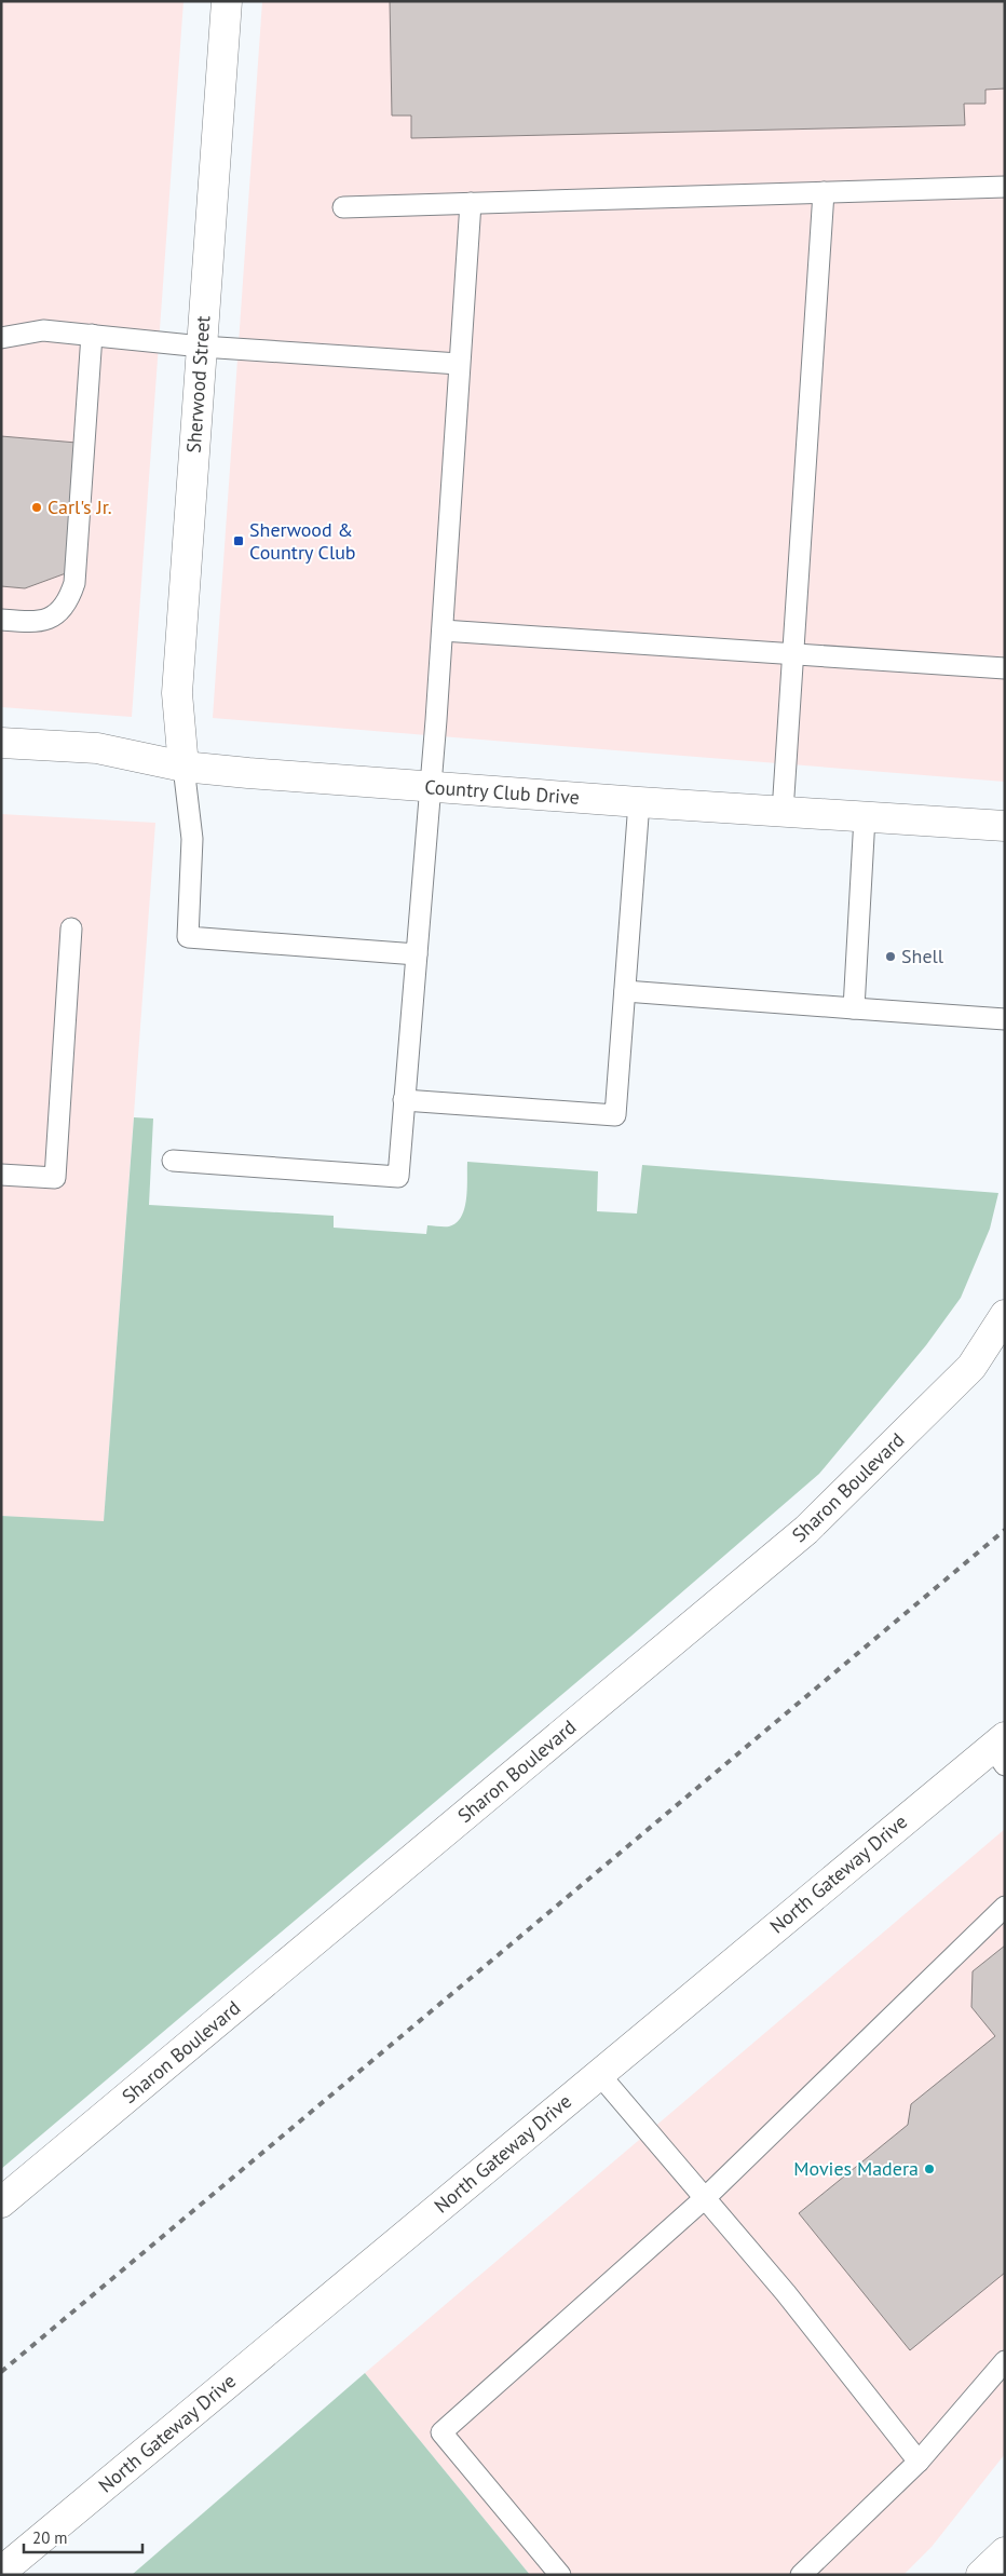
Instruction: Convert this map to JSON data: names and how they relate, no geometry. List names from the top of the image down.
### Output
{
  "streets": {
    "main road": [
      "Sherwood Street",
      "Country Club Drive",
      "Sharon Boulevard",
      "North Gateway Drive"
    ]
  },
  "crossings": [
    ["Sherwood Street", "Country Club Drive"]
  ],
  "places": {
    "other": ["Carl's Jr.", "Shell", "Movies Madera"],
    "transit": ["Sherwood & Country Club"]
  },
  "scale_bar": "20 m"
}
